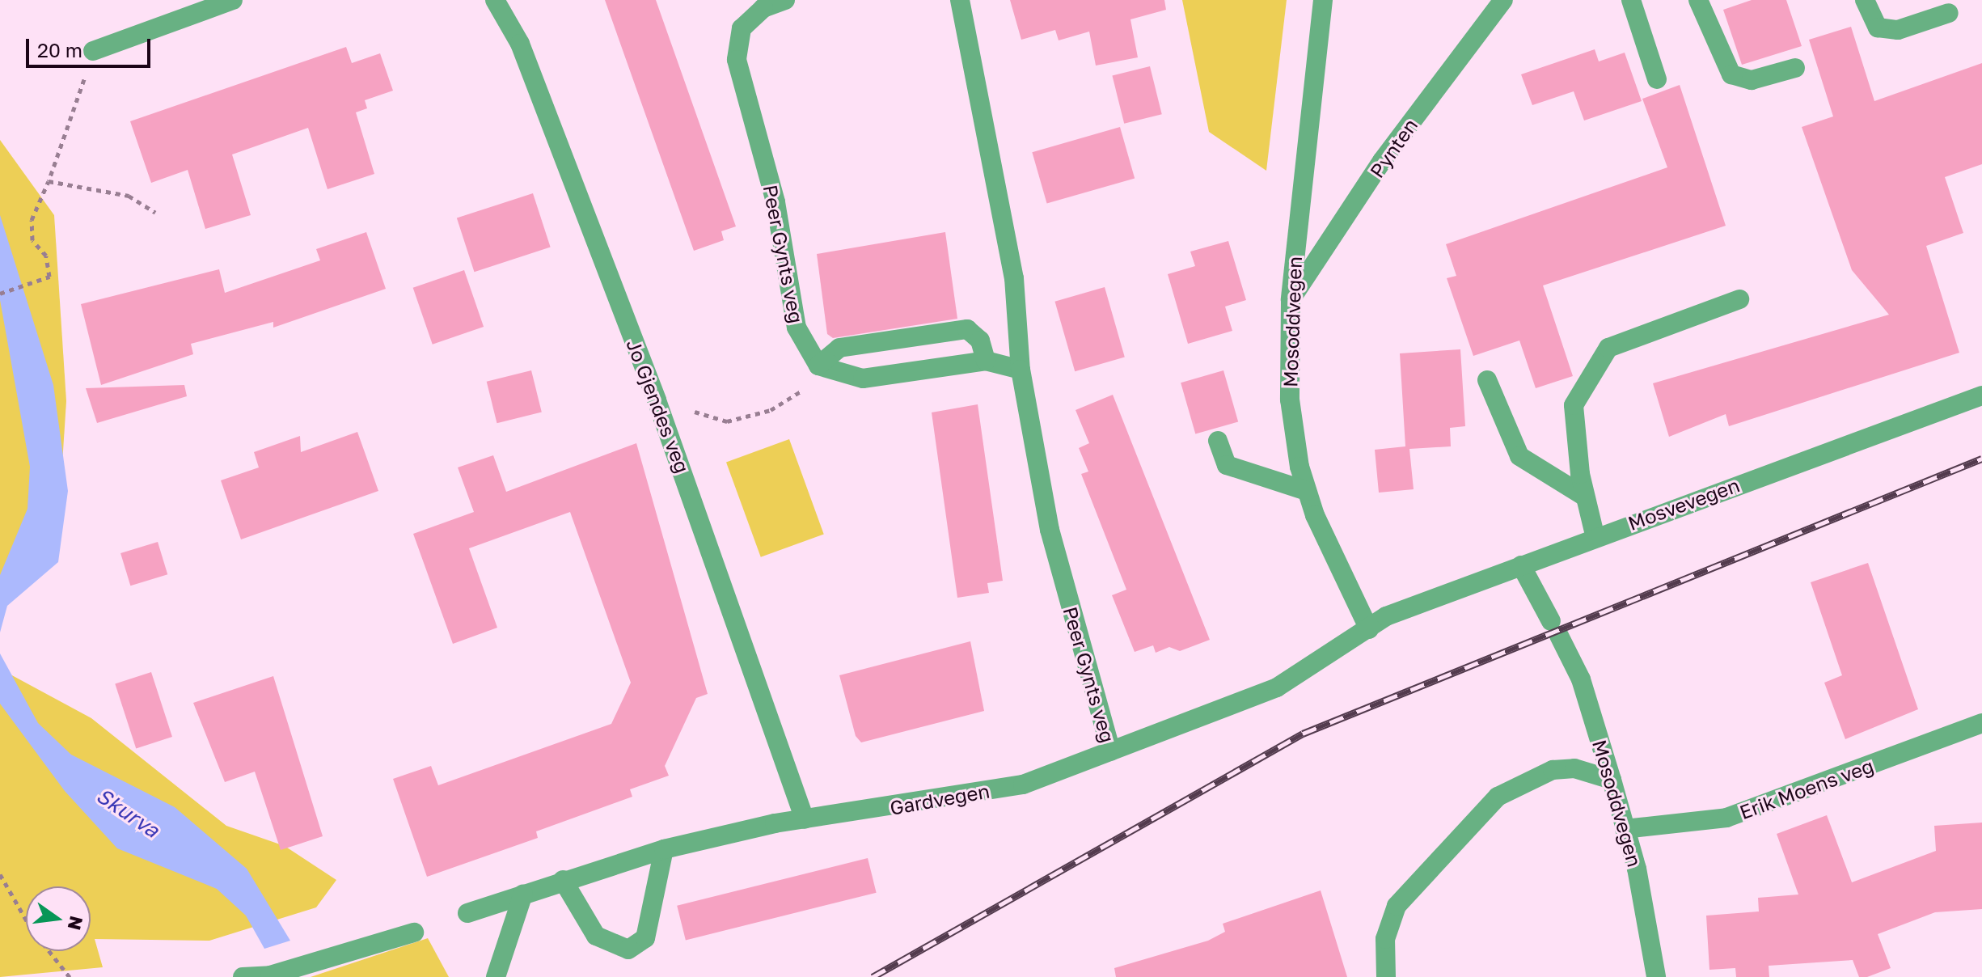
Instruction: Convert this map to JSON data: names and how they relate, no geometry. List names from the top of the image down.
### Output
{
  "streets": {
    "street": [
      "Pynten",
      "Peer Gynts veg",
      "Mosoddvegen",
      "Jo Gjendes veg",
      "Mosvevegen",
      "Erik Moens veg",
      "Gardvegen"
    ]
  },
  "crossings": [
    ["Pynten", "Mosoddvegen"],
    ["Peer Gynts veg", "Gardvegen"],
    ["Mosoddvegen", "Mosvevegen"],
    ["Mosoddvegen", "Erik Moens veg"],
    ["Mosoddvegen", "Gardvegen"],
    ["Jo Gjendes veg", "Gardvegen"],
    ["Mosvevegen", "Gardvegen"]
  ],
  "water": ["Skurva"],
  "scale_bar": "20 m",
  "north": "right"
}
